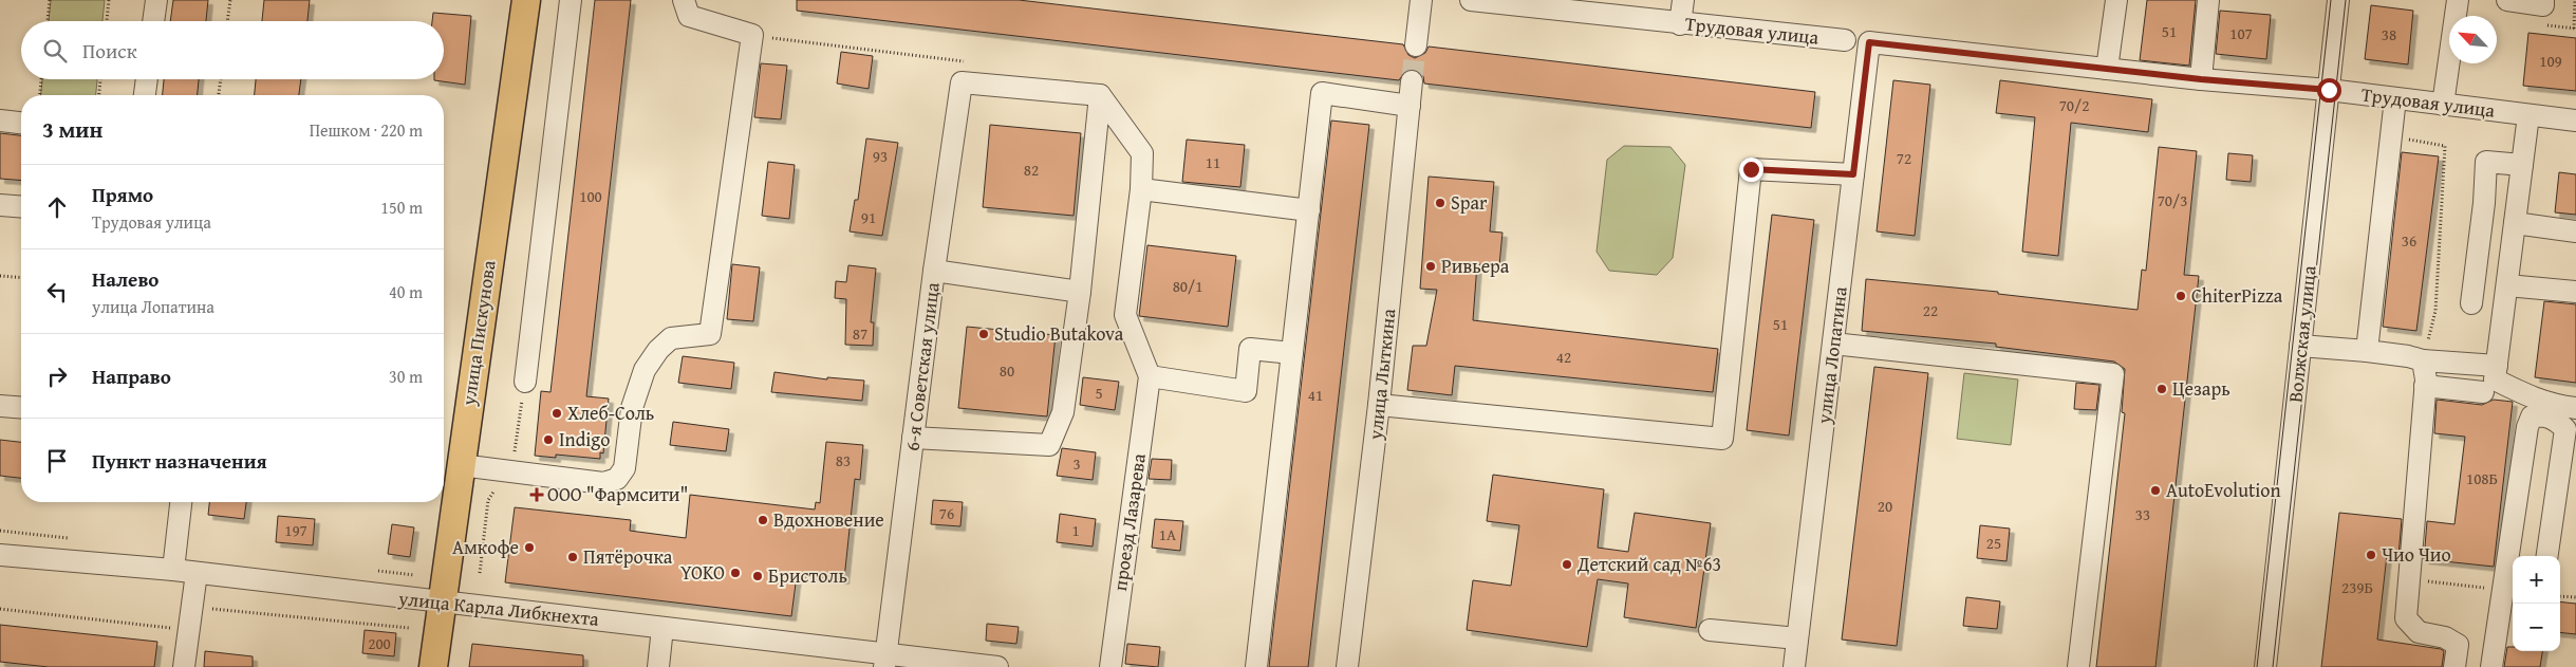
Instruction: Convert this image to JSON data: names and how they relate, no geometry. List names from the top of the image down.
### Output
{
  "streets": {
    "main road": ["улица Пискунова"],
    "street": [
      "Трудовая улица",
      "Волжская улица",
      "улица Лопатина",
      "6-я Советская улица",
      "улица Лыткина",
      "проезд Лазарева",
      "улица Карла Либкнехта"
    ]
  },
  "crossings": [
    ["Трудовая улица", "Волжская улица"],
    ["Трудовая улица", "улица Лопатина"],
    ["улица Пискунова", "улица Карла Либкнехта"],
    ["6-я Советская улица", "улица Карла Либкнехта"]
  ],
  "places": {
    "other": [
      "Spar",
      "Ривьера",
      "ChiterPizza",
      "Studio Butakova",
      "Цезарь",
      "Хлеб-Соль",
      "Indigo",
      "AutoEvolution",
      "Вдохновение",
      "Амкофе",
      "Чио Чио",
      "Пятёрочка",
      "Детский сад №63",
      "YOKO",
      "Бристоль"
    ],
    "health": ["ООО \"Фармсити\""]
  },
  "house_numbers": [
    "51",
    "107",
    "38",
    "109",
    "70/2",
    "93",
    "72",
    "11",
    "82",
    "100",
    "70/3",
    "91",
    "36",
    "80/1",
    "22",
    "51",
    "87",
    "42",
    "80",
    "5",
    "41",
    "83",
    "3",
    "108Б",
    "20",
    "76",
    "33",
    "197",
    "1",
    "1А",
    "25",
    "239Б",
    "200"
  ],
  "north": "top left",
  "page": {
    "search": "Поиск",
    "heading": ["3 мин", "Пешком · 220 m"],
    "list": [
      ["Прямо", "Трудовая улица", "150 m"],
      ["Налево", "улица Лопатина", "40 m"],
      ["Направо", "30 m"],
      "Пункт назначения"
    ],
    "map_buttons": ["+", "−"]
  }
}
